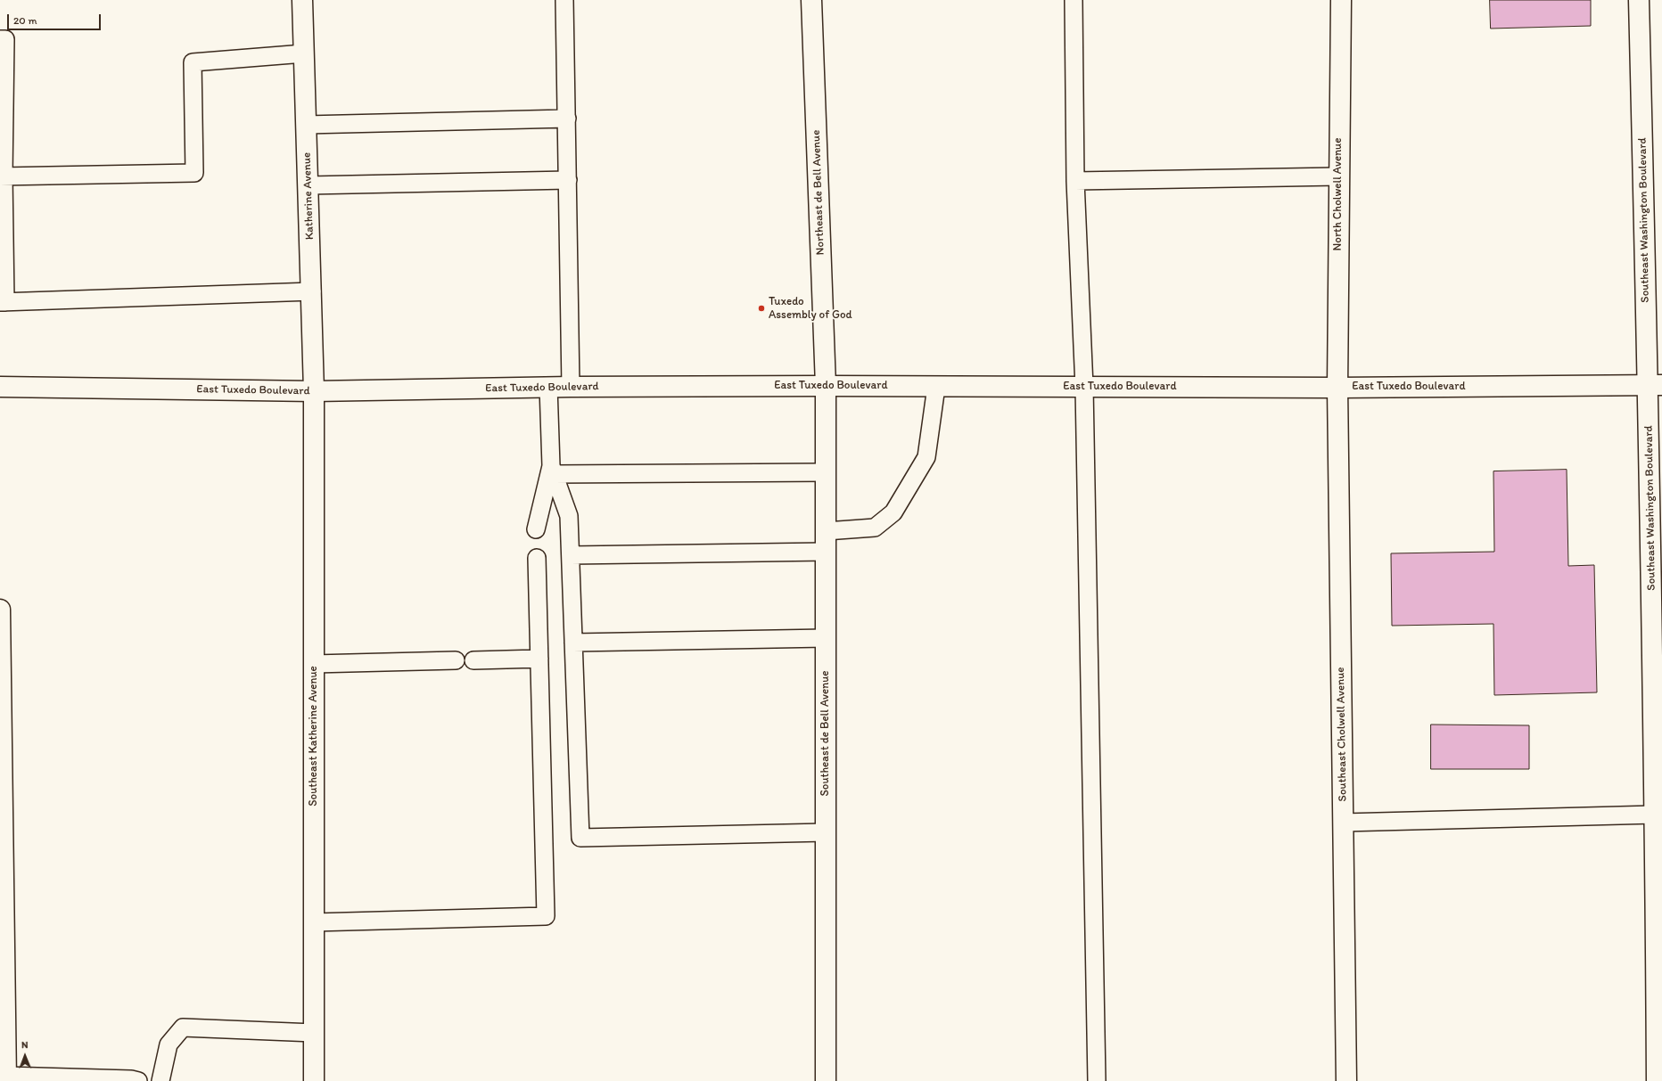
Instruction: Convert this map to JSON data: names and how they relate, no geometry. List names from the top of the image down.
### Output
{
  "streets": {
    "street": [
      "Northeast de Bell Avenue",
      "North Cholwell Avenue",
      "Katherine Avenue",
      "Southeast Washington Boulevard",
      "East Tuxedo Boulevard",
      "Southeast de Bell Avenue",
      "Southeast Cholwell Avenue",
      "Southeast Katherine Avenue"
    ]
  },
  "crossings": [
    ["Northeast de Bell Avenue", "East Tuxedo Boulevard"],
    ["Northeast de Bell Avenue", "Southeast de Bell Avenue"],
    ["North Cholwell Avenue", "East Tuxedo Boulevard"],
    ["North Cholwell Avenue", "Southeast Cholwell Avenue"],
    ["Katherine Avenue", "East Tuxedo Boulevard"],
    ["Katherine Avenue", "Southeast Katherine Avenue"],
    ["Southeast Washington Boulevard", "East Tuxedo Boulevard"],
    ["East Tuxedo Boulevard", "Southeast de Bell Avenue"],
    ["East Tuxedo Boulevard", "Southeast Cholwell Avenue"],
    ["East Tuxedo Boulevard", "Southeast Katherine Avenue"]
  ],
  "places": ["Tuxedo Assembly of God"],
  "scale_bar": "20 m",
  "north": "top"
}
